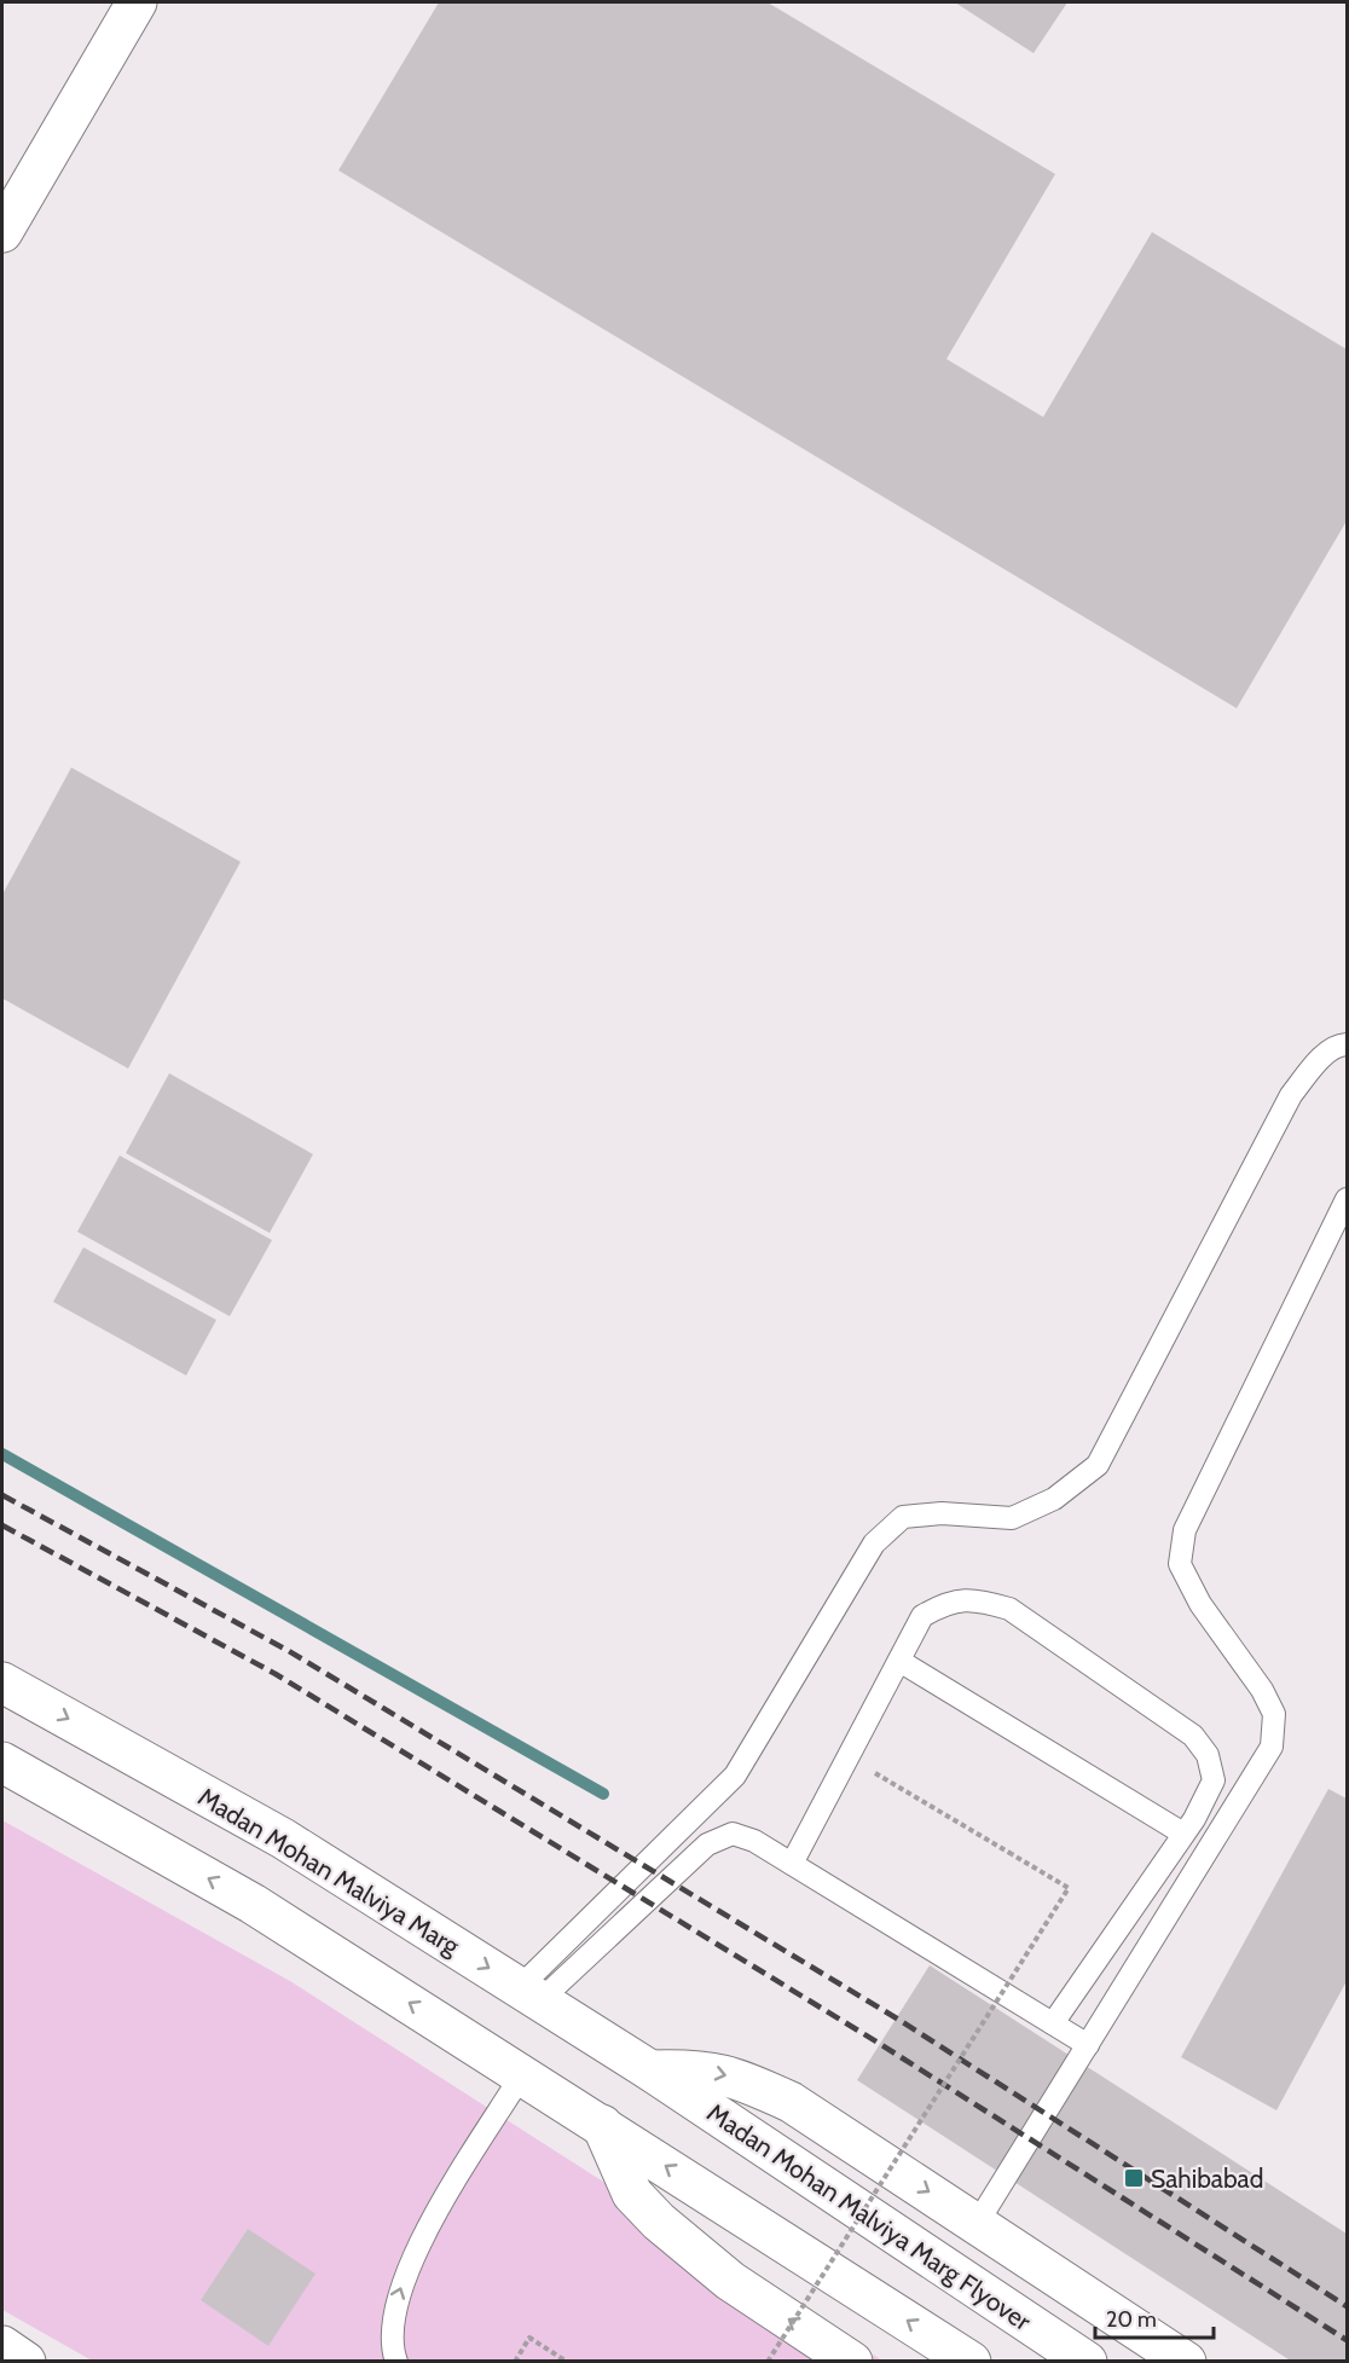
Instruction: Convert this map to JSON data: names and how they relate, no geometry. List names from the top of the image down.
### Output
{
  "streets": {
    "main road": ["Madan Mohan Malviya Marg", "Madan Mohan Malviya Marg Flyover"]
  },
  "crossings": [
    ["Madan Mohan Malviya Marg", "Madan Mohan Malviya Marg Flyover"]
  ],
  "places": {
    "transit": ["Sahibabad"]
  },
  "scale_bar": "20 m"
}
